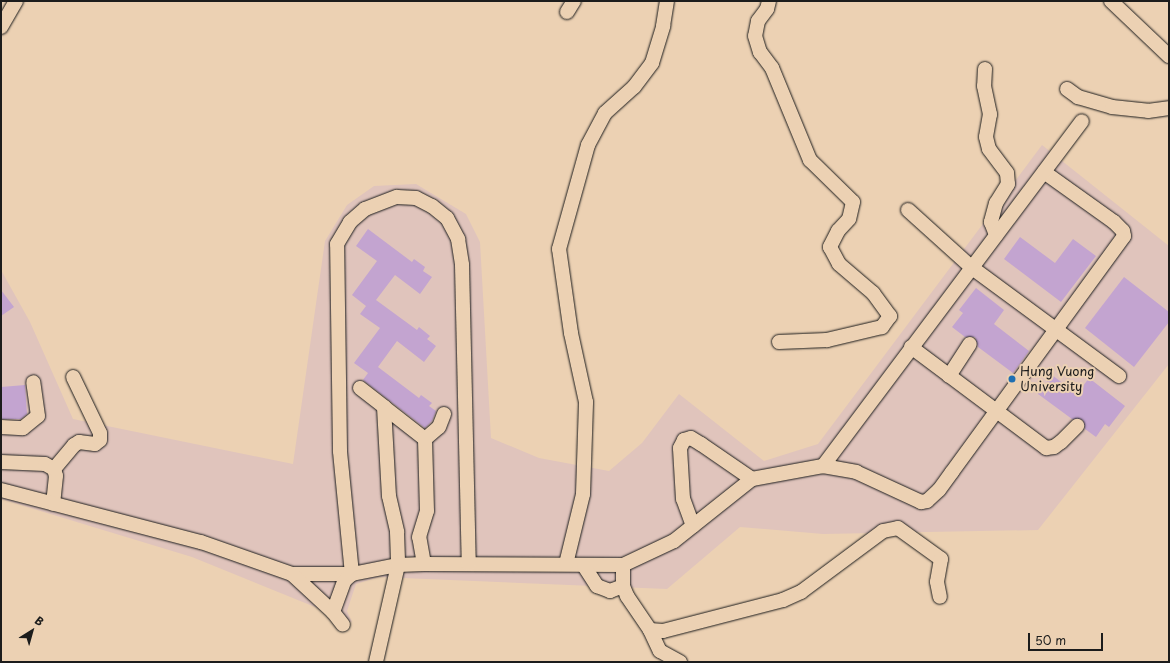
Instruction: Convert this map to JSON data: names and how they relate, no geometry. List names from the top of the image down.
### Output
{
  "places": ["Hung Vuong University"],
  "scale_bar": "50 m",
  "north": "top right"
}
